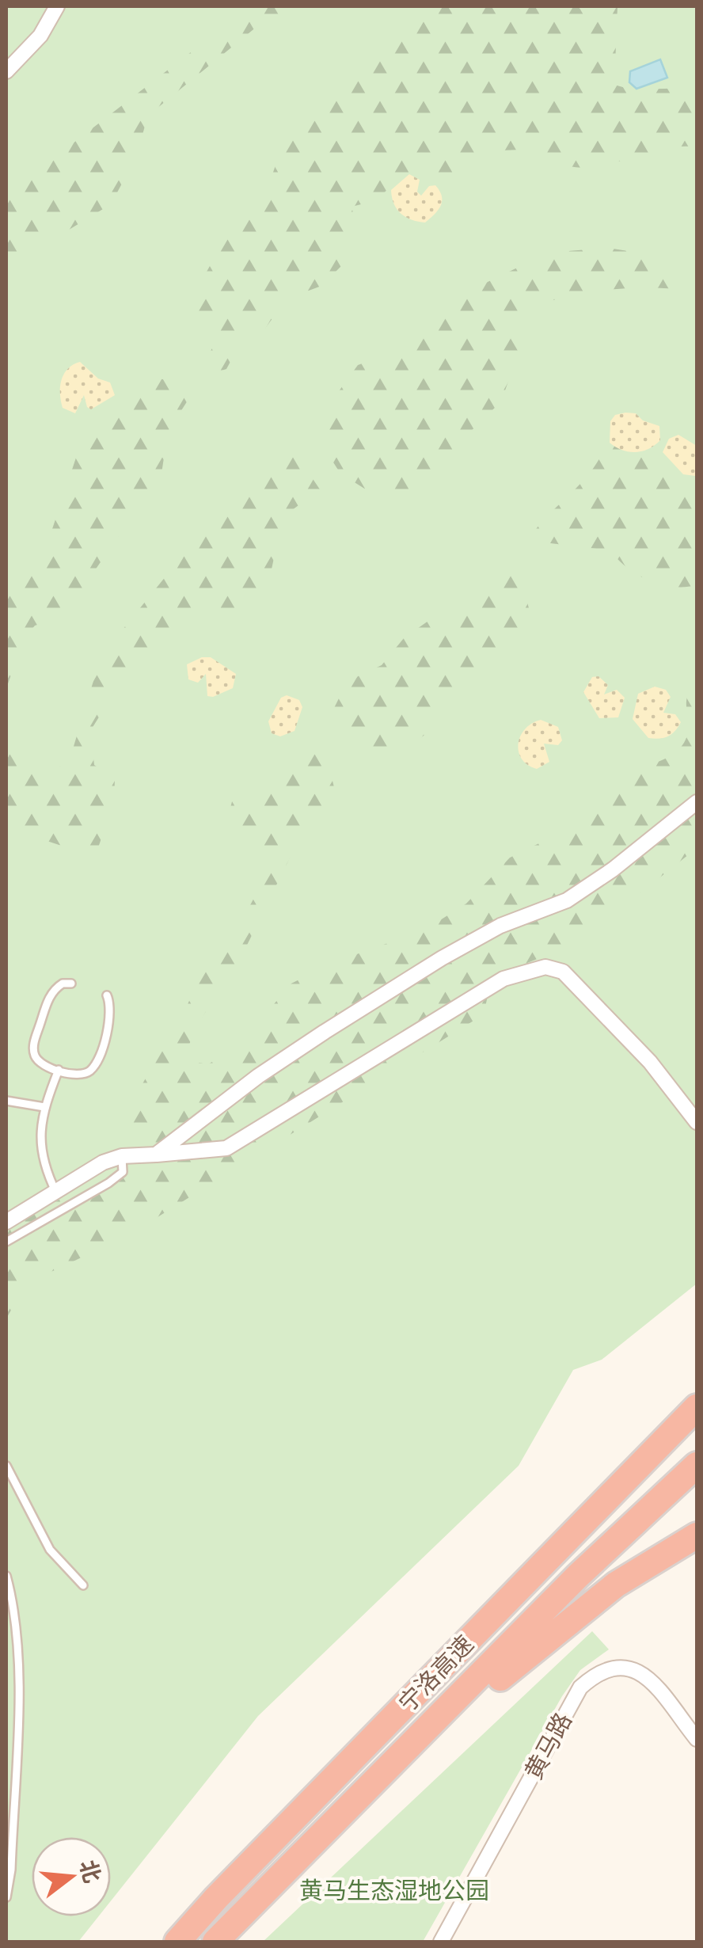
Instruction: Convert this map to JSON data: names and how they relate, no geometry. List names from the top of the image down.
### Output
{
  "streets": {
    "highway": ["宁洛高速"],
    "street": ["黄马路"]
  },
  "parks": ["黄马生态湿地公园"],
  "north": "right"
}
